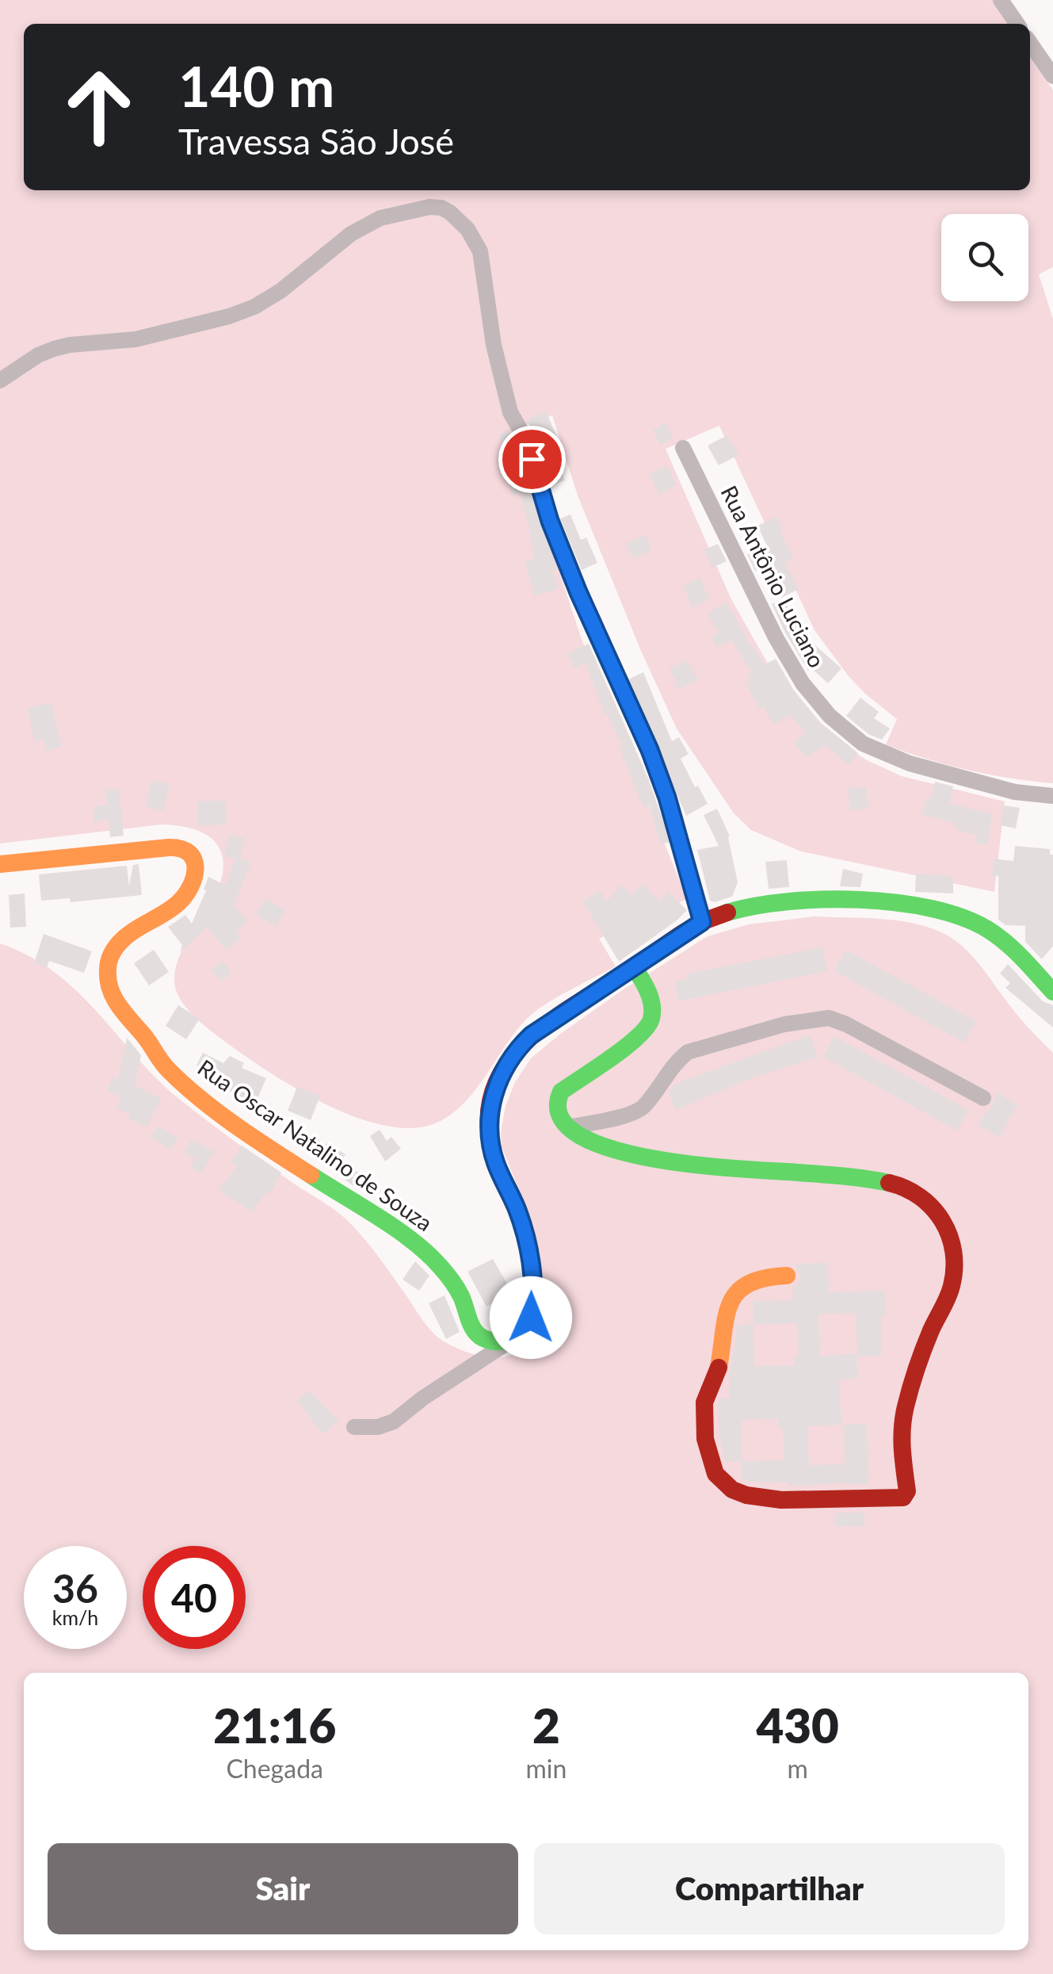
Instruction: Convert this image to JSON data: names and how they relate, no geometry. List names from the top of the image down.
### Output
{
  "streets": {
    "street": ["Rua Antônio Luciano", "Rua Oscar Natalino de Souza"]
  },
  "page": {
    "turn": ["140 m", "Travessa São José"],
    "speed": "36 km/h",
    "limit": "40",
    "eta": [
      "21:16",
      "Chegada",
      "2",
      "min",
      "430",
      "m"
    ],
    "buttons": ["Sair", "Compartilhar"]
  }
}
